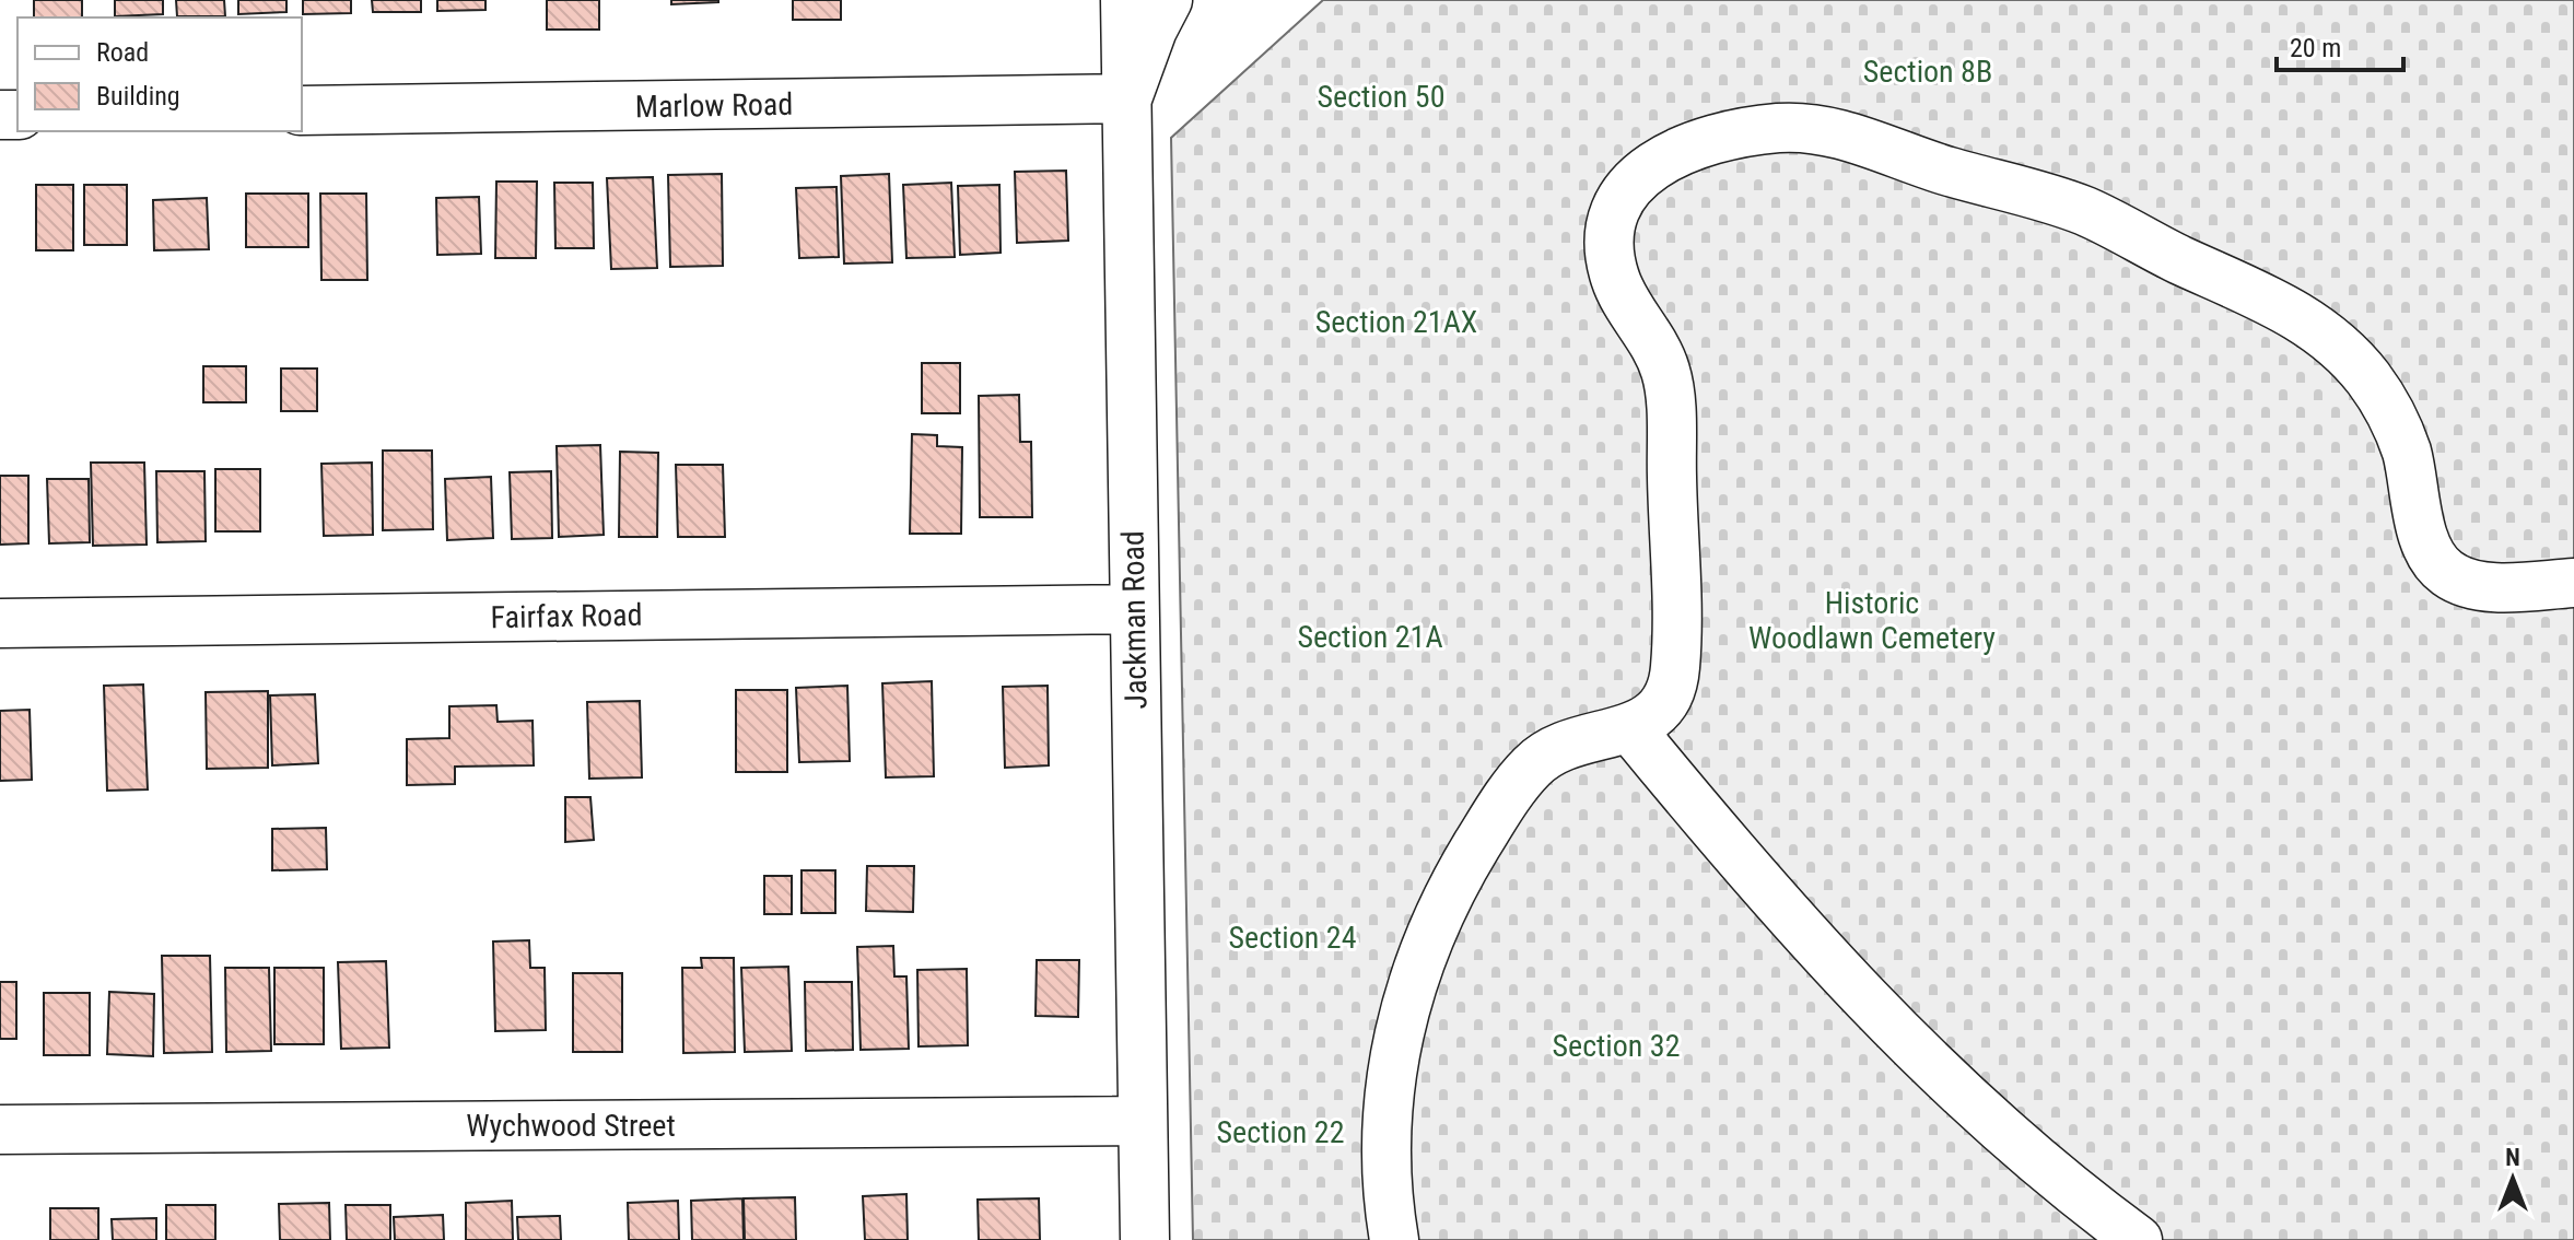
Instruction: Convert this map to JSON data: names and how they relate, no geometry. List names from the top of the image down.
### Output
{
  "streets": {
    "street": [
      "Marlow Road",
      "Fairfax Road",
      "Jackman Road",
      "Wychwood Street"
    ]
  },
  "crossings": [
    ["Marlow Road", "Jackman Road"],
    ["Fairfax Road", "Jackman Road"],
    ["Jackman Road", "Wychwood Street"]
  ],
  "parks": [
    "Section 8B",
    "Section 50",
    "Section 21AX",
    "Historic Woodlawn Cemetery",
    "Section 21A",
    "Section 24",
    "Section 32",
    "Section 22"
  ],
  "legend": ["Road", "Building"],
  "scale_bar": "20 m",
  "north": "top"
}
